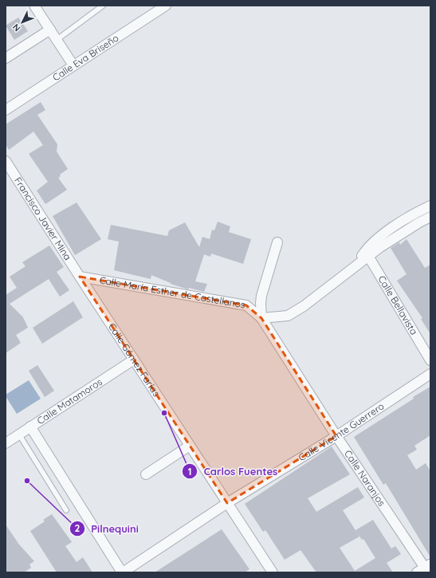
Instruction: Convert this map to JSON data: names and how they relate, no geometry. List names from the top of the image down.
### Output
{
  "streets": {
    "street": [
      "Calle Eva Briseño",
      "Francisco Javier Mina",
      "Calle María Esther de Castellanos",
      "Calle Bellavista",
      "Calle Gómez Farías",
      "Calle Matamoros",
      "Calle Vicente Guerrero",
      "Calle Naranjos"
    ]
  },
  "crossings": [
    ["Francisco Javier Mina", "Calle María Esther de Castellanos"],
    ["Francisco Javier Mina", "Calle Gómez Farías"],
    ["Calle María Esther de Castellanos", "Calle Gómez Farías"],
    ["Calle María Esther de Castellanos", "Calle Naranjos"],
    ["Calle Gómez Farías", "Calle Matamoros"],
    ["Calle Gómez Farías", "Calle Vicente Guerrero"],
    ["Calle Vicente Guerrero", "Calle Naranjos"]
  ],
  "places": ["Carlos Fuentes", "Pilnequini"],
  "north": "bottom left"
}
